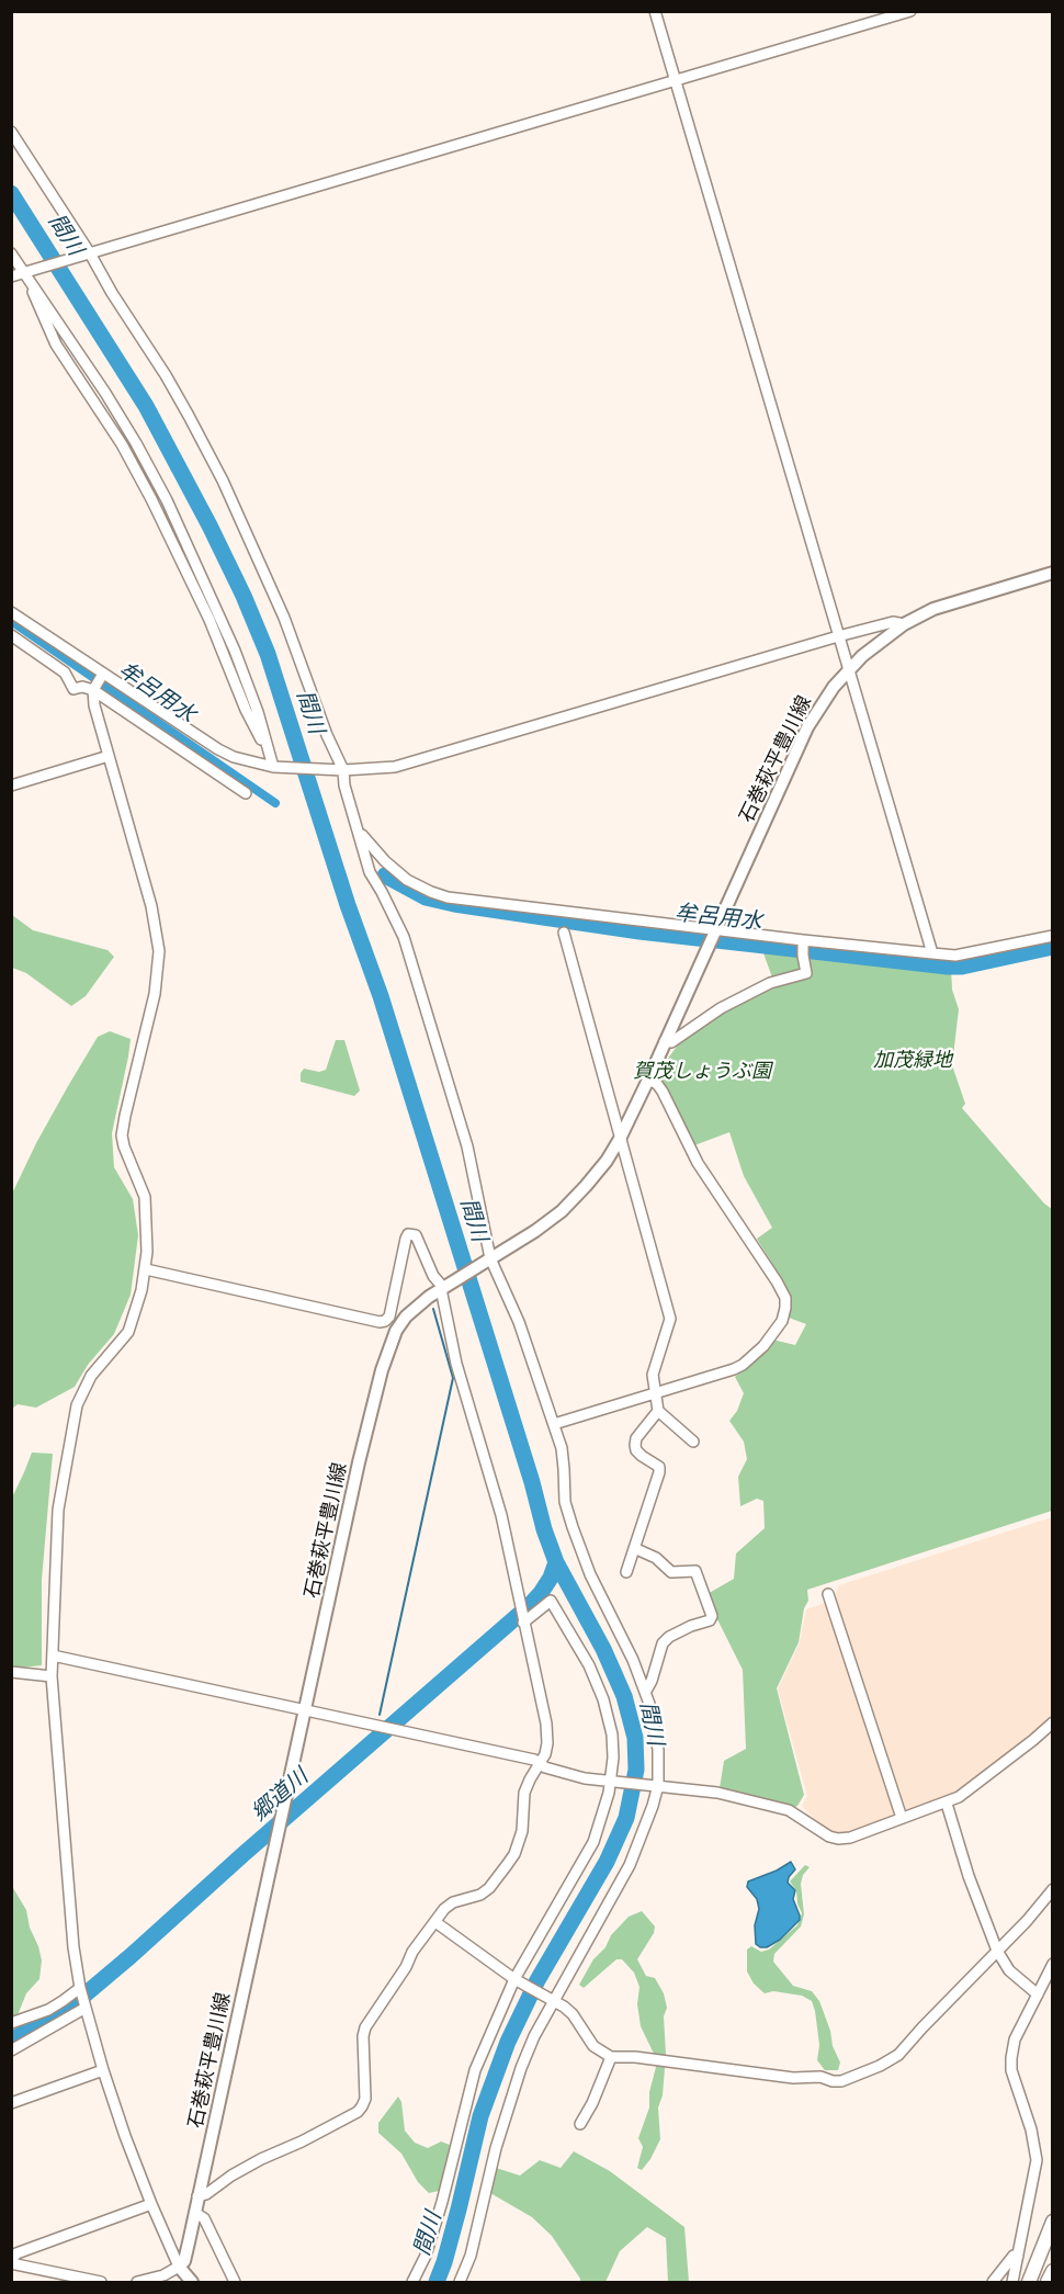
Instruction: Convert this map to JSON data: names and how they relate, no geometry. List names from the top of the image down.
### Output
{
  "streets": {
    "main road": ["石巻萩平豊川線"]
  },
  "water": ["間川", "牟呂用水", "郷道川"],
  "parks": ["加茂緑地", "賀茂しょうぶ園"]
}
